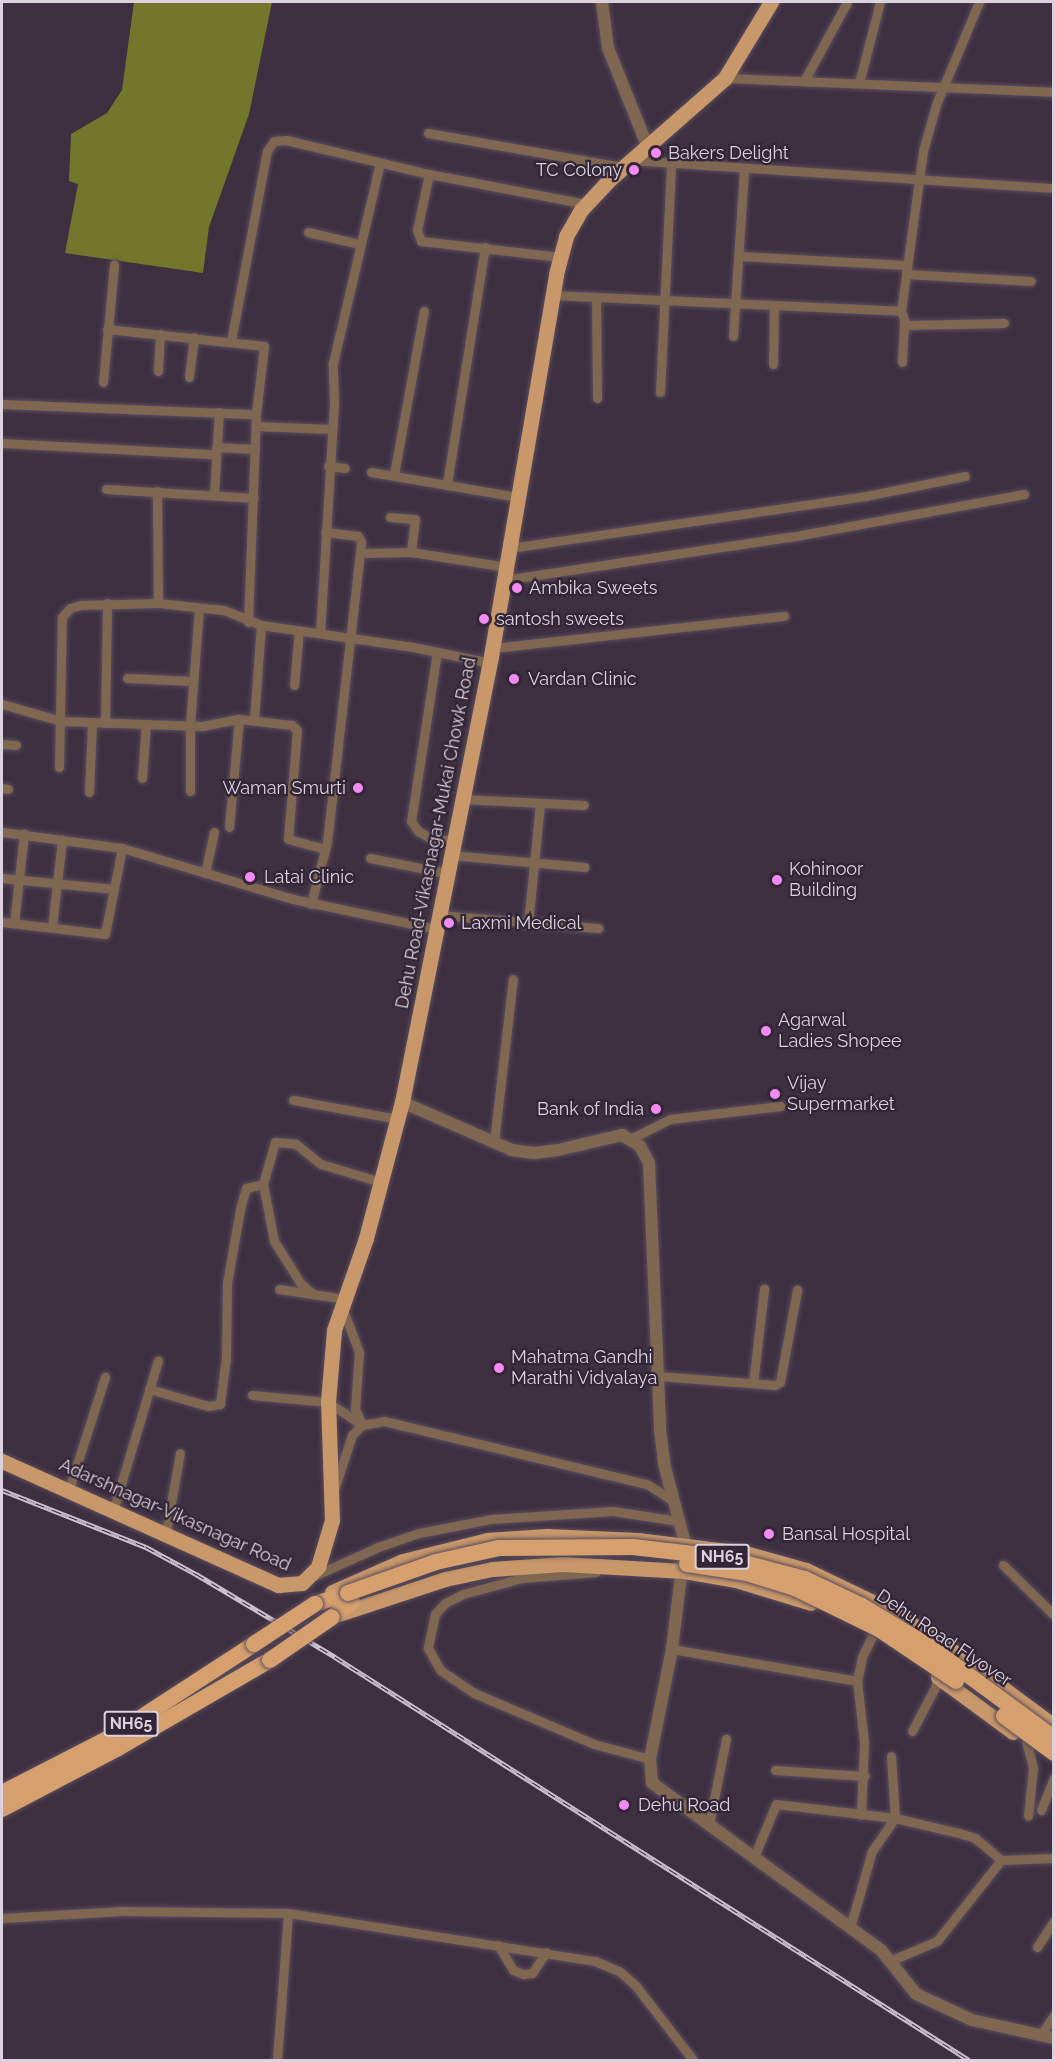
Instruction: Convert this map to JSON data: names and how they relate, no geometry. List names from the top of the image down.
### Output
{
  "streets": {
    "highway": ["NH65", "Dehu Road Flyover"],
    "main road": ["Dehu Road-Vikasnagar-Mukai Chowk Road", "Adarshnagar-Vikasnagar Road"]
  },
  "crossings": [
    ["Dehu Road-Vikasnagar-Mukai Chowk Road", "Adarshnagar-Vikasnagar Road"],
    ["NH65", "Dehu Road Flyover"]
  ],
  "places": [
    "Bakers Delight",
    "TC Colony",
    "Ambika Sweets",
    "santosh sweets",
    "Vardan Clinic",
    "Waman Smurti",
    "Latai Clinic",
    "Kohinoor Building",
    "Laxmi Medical",
    "Agarwal Ladies Shopee",
    "Vijay Supermarket",
    "Bank of India",
    "Mahatma Gandhi Marathi Vidyalaya",
    "Bansal Hospital",
    "Dehu Road"
  ]
}
